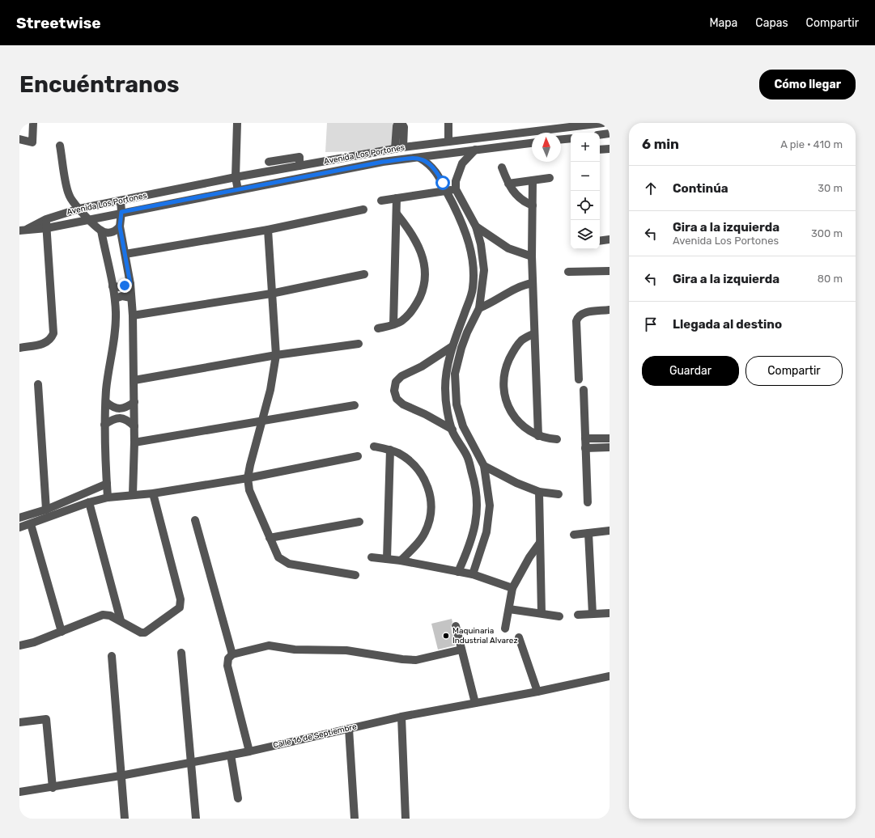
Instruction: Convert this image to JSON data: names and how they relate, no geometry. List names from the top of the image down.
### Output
{
  "streets": {
    "street": ["Avenida Los Portones", "Calle 16 de Septiembre"]
  },
  "places": ["Maquinaria Industrial Alvarez"],
  "north": "top",
  "page": {
    "header": "Streetwise",
    "nav": ["Mapa", "Capas", "Compartir"],
    "buttons": [
      "Cómo llegar",
      ["Guardar", "Compartir"]
    ],
    "title": "Encuéntranos",
    "heading": ["6 min", "A pie · 410 m"],
    "map_buttons": ["+", "−"],
    "list": [
      ["Continúa", "30 m"],
      ["Gira a la izquierda", "Avenida Los Portones", "300 m"],
      ["Gira a la izquierda", "80 m"],
      "Llegada al destino"
    ]
  }
}
